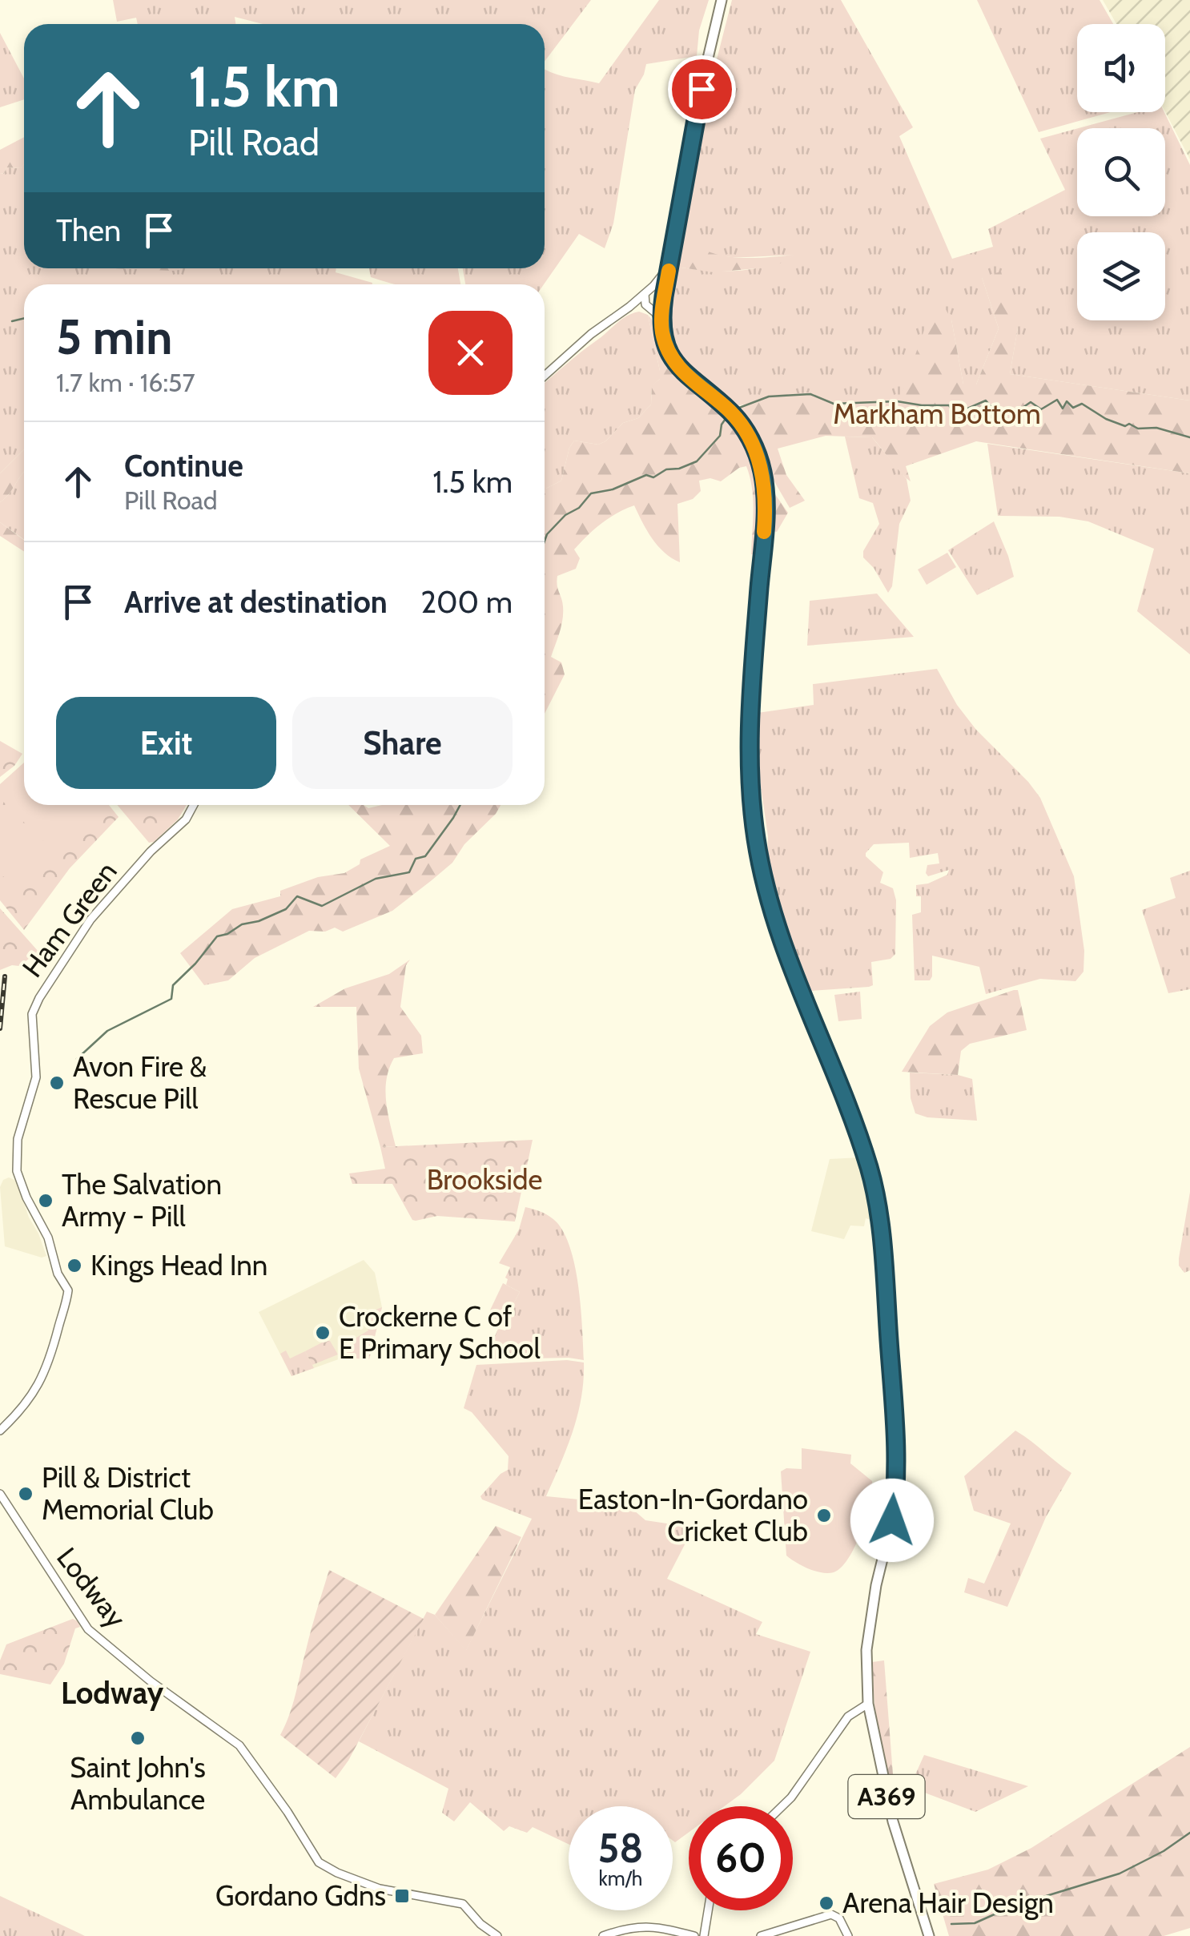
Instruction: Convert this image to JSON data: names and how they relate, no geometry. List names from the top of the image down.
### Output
{
  "streets": {
    "main road": ["A369"],
    "street": ["Ham Green", "Lodway"]
  },
  "districts": ["Lodway"],
  "parks": ["Markham Bottom", "Brookside"],
  "places": {
    "other": [
      "Avon Fire & Rescue Pill",
      "The Salvation Army - Pill",
      "Kings Head Inn",
      "Crockerne C of E Primary School",
      "Pill & District Memorial Club",
      "Easton-In-Gordano Cricket Club",
      "Saint John's Ambulance",
      "Arena Hair Design"
    ],
    "transit": ["Gordano Gdns"]
  },
  "page": {
    "turn": ["1.5 km", "Pill Road"],
    "then": "Then",
    "heading": ["5 min", "1.7 km · 16:57"],
    "list": [
      {
        "name": "Continue",
        "note": "Pill Road",
        "value": "1.5 km"
      },
      {
        "name": "Arrive at destination",
        "value": "200 m"
      }
    ],
    "buttons": ["Exit", "Share"],
    "speed": "58 km/h",
    "limit": "60"
  }
}
